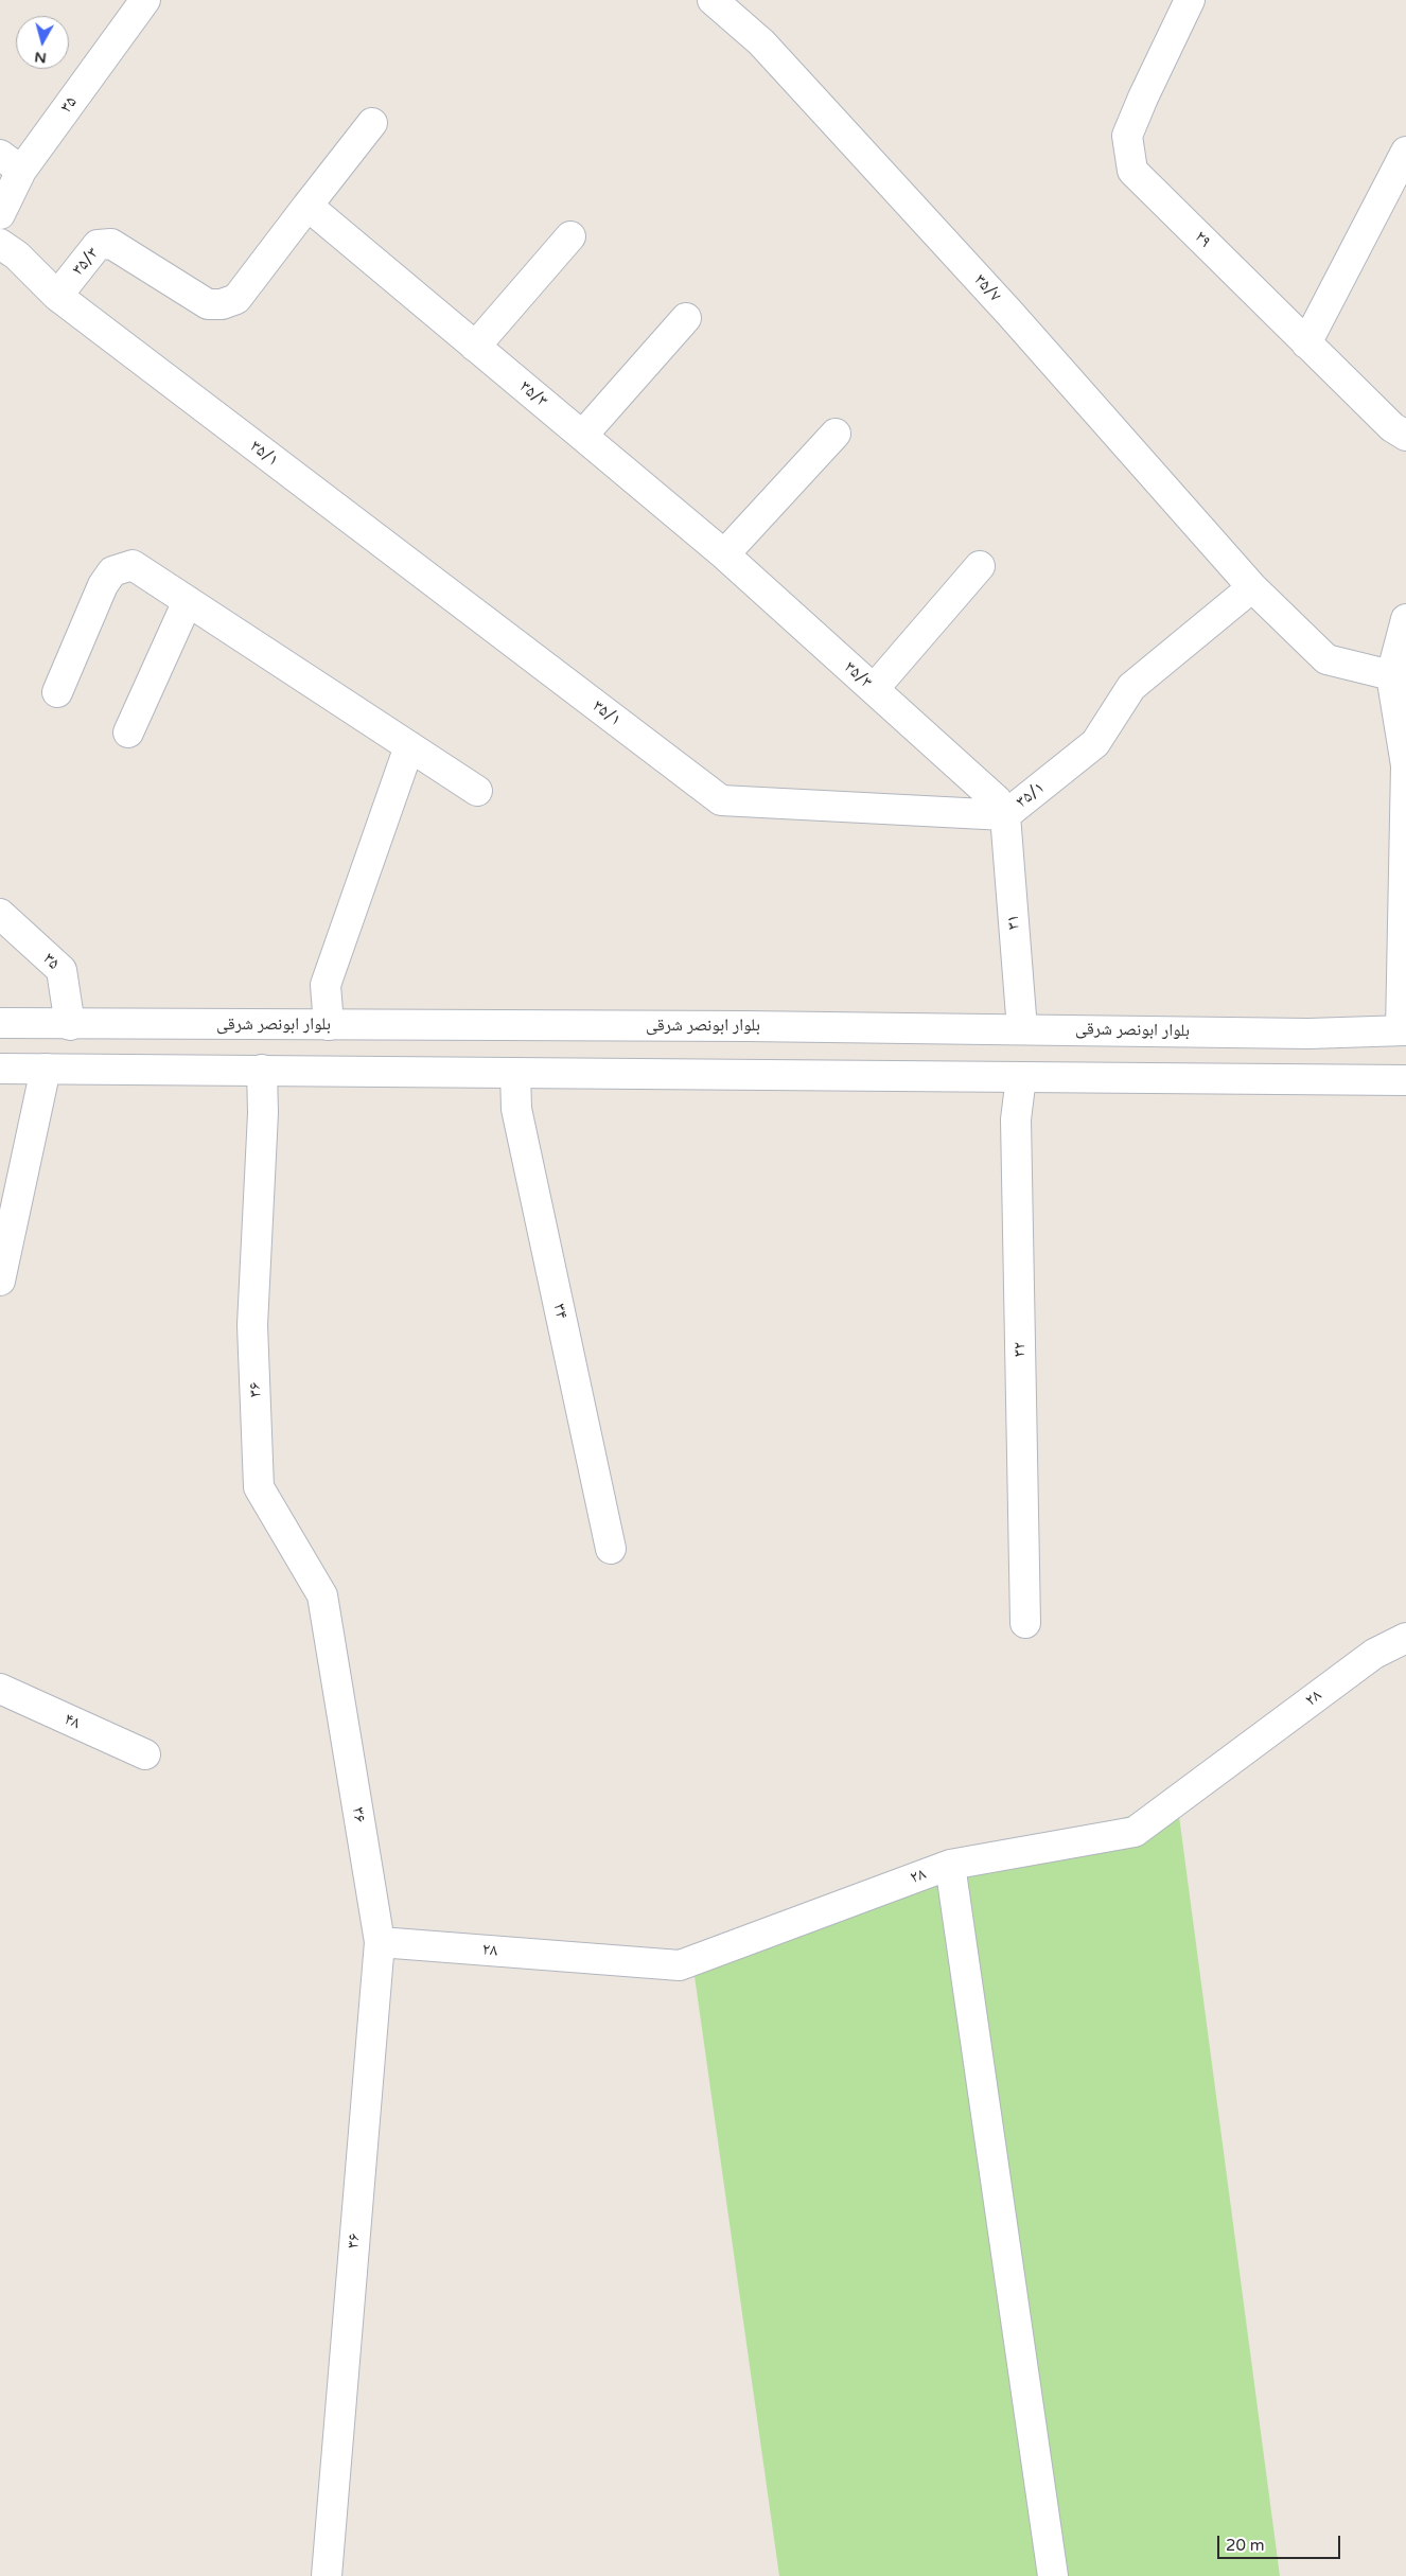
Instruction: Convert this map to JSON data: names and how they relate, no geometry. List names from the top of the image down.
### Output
{
  "streets": {
    "street": [
      "۳۵",
      "۲۹",
      "۳۵/۳",
      "۳۵/۷",
      "۳۵/۱",
      "۳۱",
      "بلوار ابونصر شرقی",
      "۳۴",
      "۳۲",
      "۳۶",
      "۲۸",
      "۴۸"
    ]
  },
  "crossings": [
    ["۳۵", "بلوار ابونصر شرقی"],
    ["۳۵/۳", "۳۵/۱"],
    ["۳۵/۳", "۳۱"],
    ["۳۵/۷", "۳۵/۱"],
    ["۳۵/۱", "۳۱"],
    ["۳۱", "بلوار ابونصر شرقی"],
    ["۳۶", "۲۸"]
  ],
  "scale_bar": "20 m",
  "north": "bottom"
}
